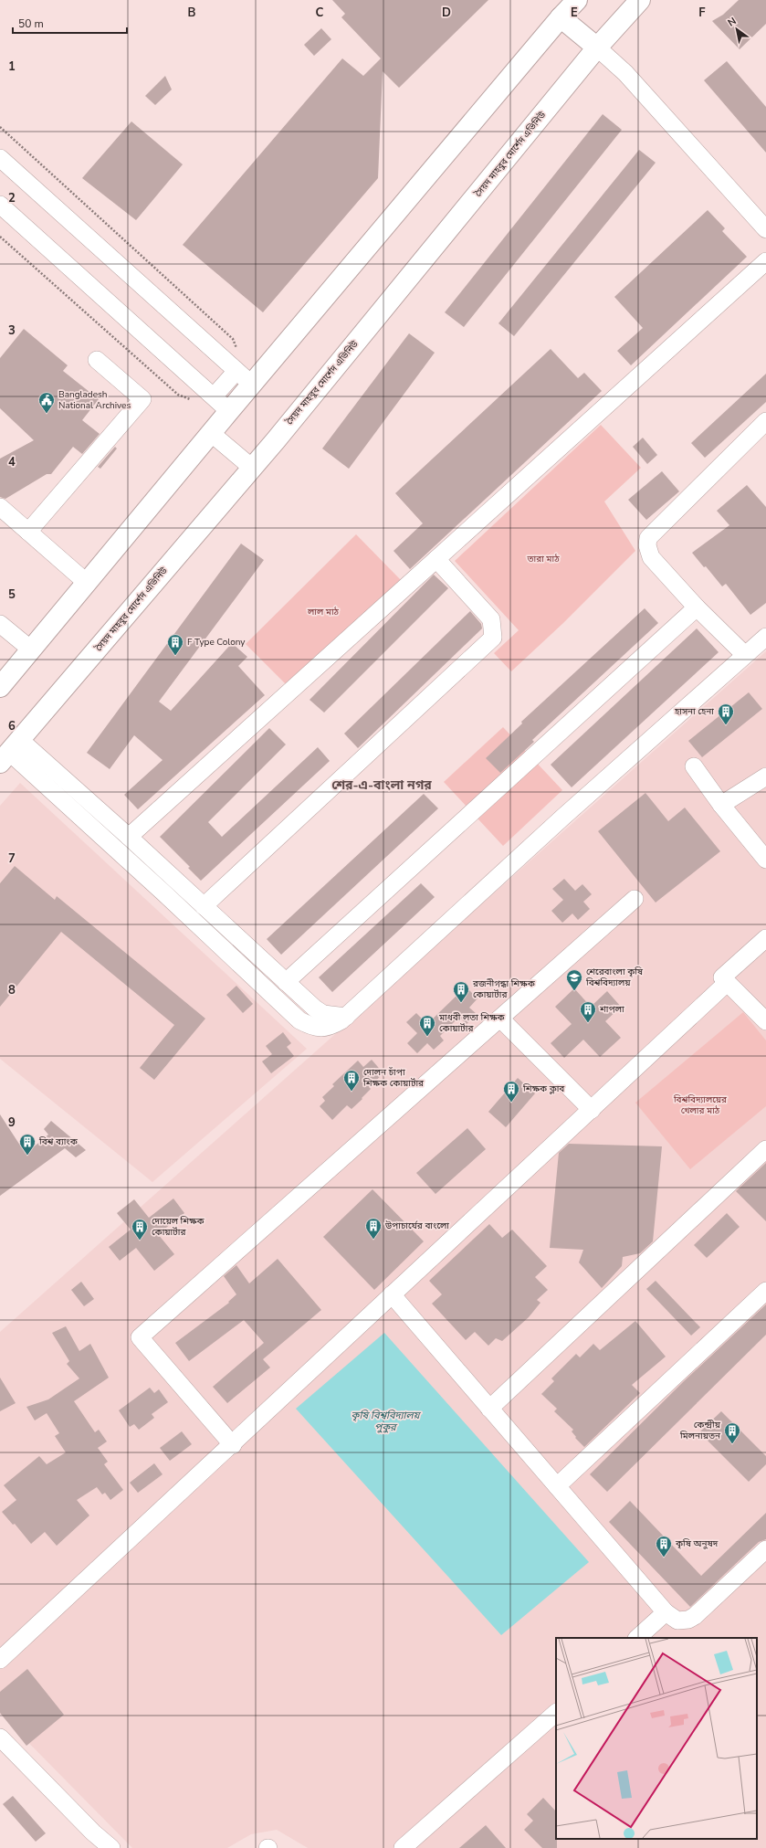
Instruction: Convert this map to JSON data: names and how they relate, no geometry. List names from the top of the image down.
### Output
{
  "streets": {
    "main road": ["সৈয়দ মাহবুব মোর্শেদ এভিনিউ"]
  },
  "districts": ["শের-এ-বাংলা নগর"],
  "water": ["কৃষি বিশ্ববিদ্যালয় পুকুর"],
  "parks": ["তারা মাঠ", "লাল মাঠ", "বিশ্ববিদ্যালয়ের খেলার মাঠ"],
  "places": {
    "public building": ["Bangladesh National Archives"],
    "building": [
      "F Type Colony",
      "হাসনা হেনা",
      "রজনীগন্ধা শিক্ষক কোয়ার্টার",
      "শাপলা",
      "মাধবী লতা শিক্ষক কোয়ার্টার",
      "দোলন চাঁপা শিক্ষক কোয়ার্টার",
      "শিক্ষক ক্লাব",
      "বিশ্ব ব্যাংক",
      "উপাচার্যের বাংলো",
      "দোয়েল শিক্ষক কোয়ার্টার",
      "কেন্দ্রীয় মিলনায়তন",
      "কৃষি অনুষদ"
    ],
    "school or university": ["শেরেবাংলা কৃষি বিশ্ববিদ্যালয়"]
  },
  "scale_bar": "50 m",
  "north": "top left",
  "grid": {
    "columns": [
      "B",
      "C",
      "D",
      "E",
      "F"
    ],
    "rows": [
      "1",
      "2",
      "3",
      "4",
      "5",
      "6",
      "7",
      "8",
      "9"
    ]
  }
}
